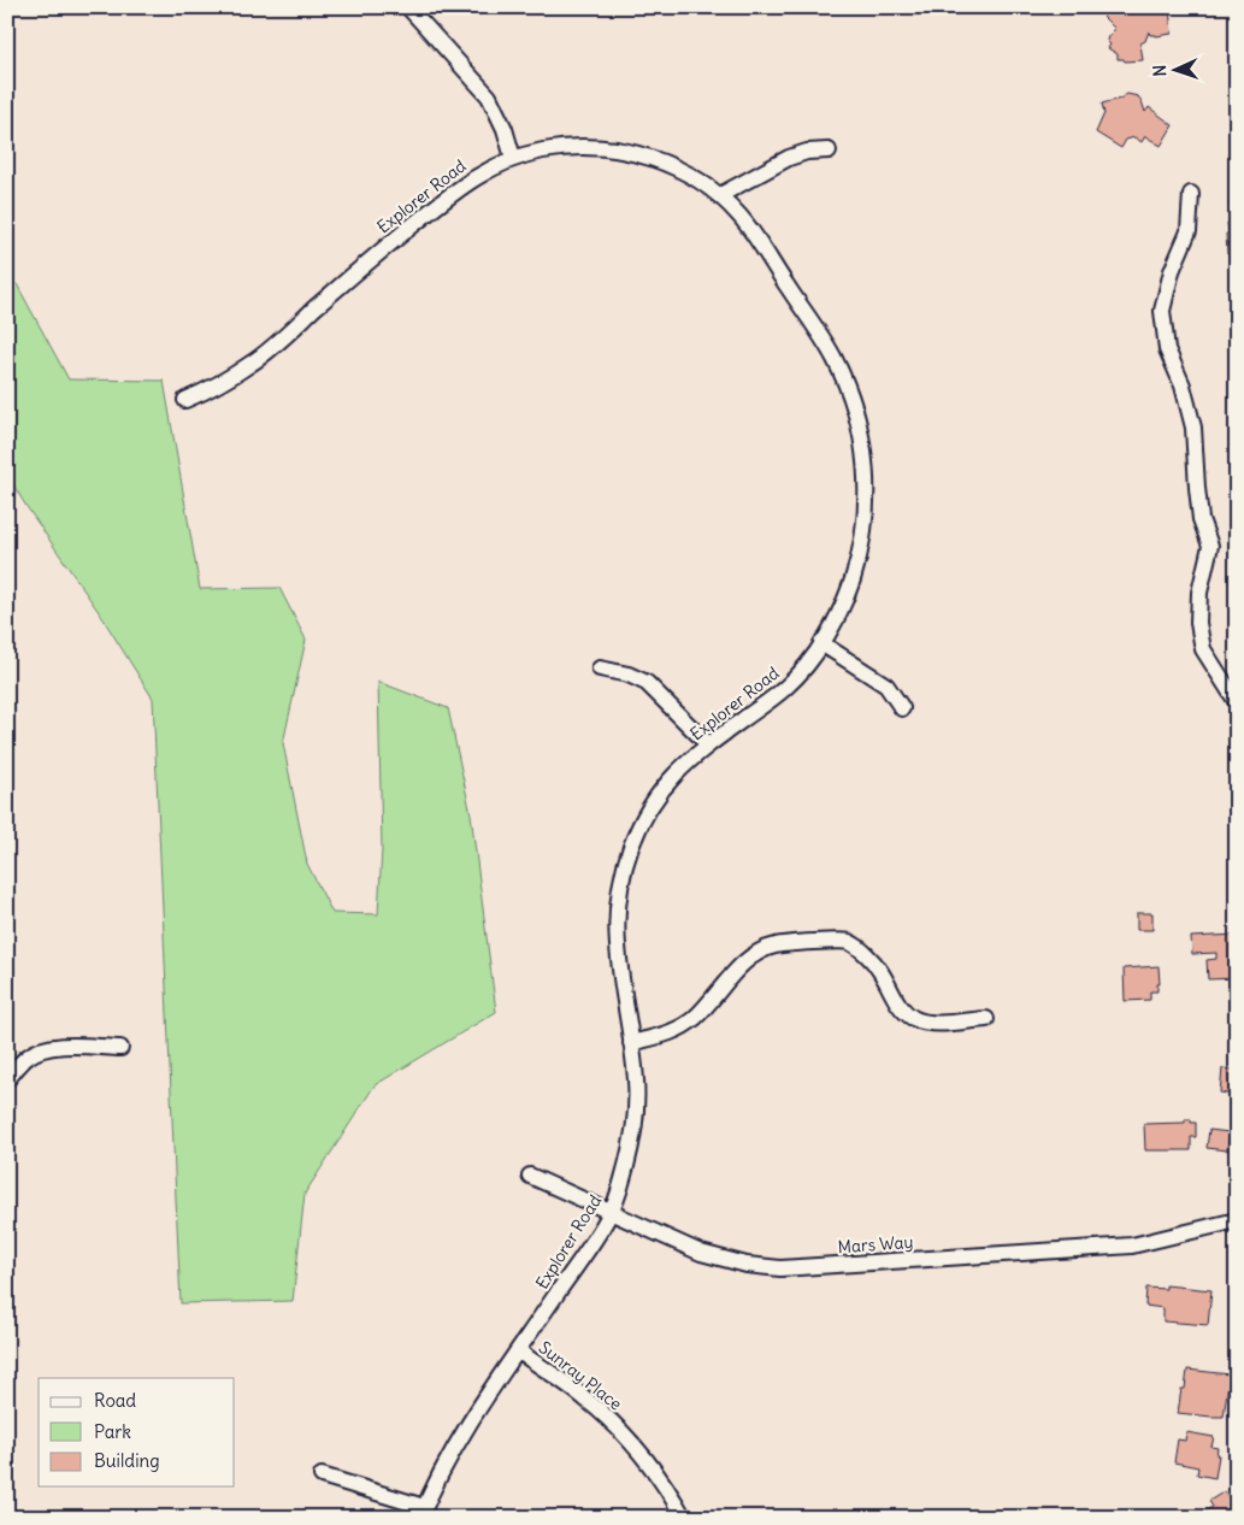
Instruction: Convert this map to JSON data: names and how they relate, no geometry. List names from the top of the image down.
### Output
{
  "streets": {
    "street": ["Explorer Road", "Mars Way", "Sunray Place"]
  },
  "crossings": [
    ["Explorer Road", "Mars Way"],
    ["Explorer Road", "Sunray Place"]
  ],
  "legend": ["Road", "Park", "Building"],
  "north": "left"
}
